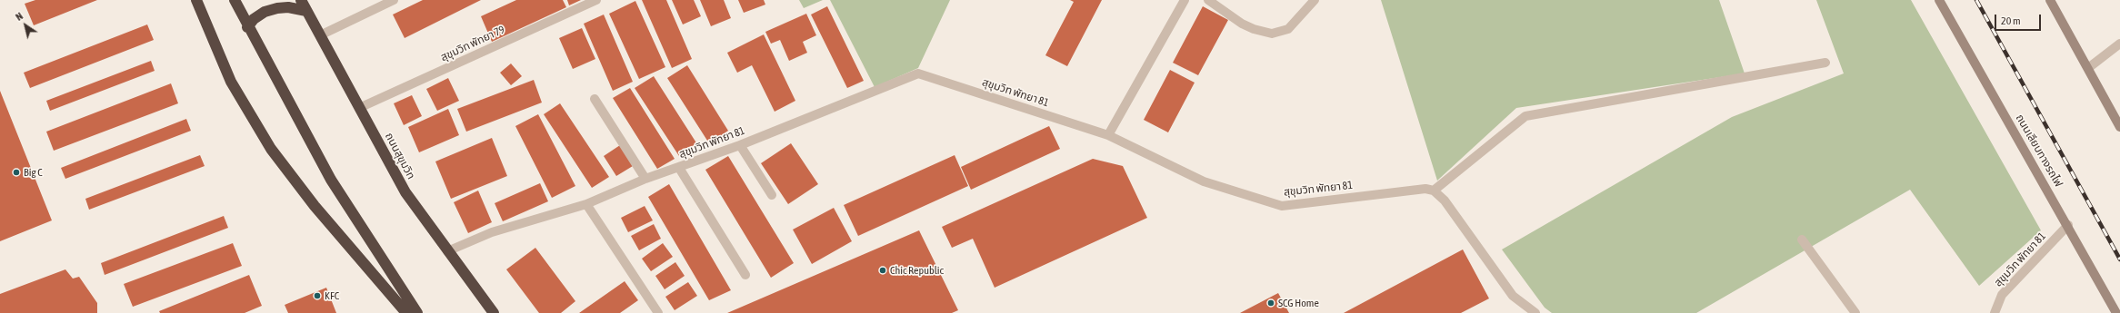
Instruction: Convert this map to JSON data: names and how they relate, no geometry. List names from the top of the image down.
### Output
{
  "streets": {
    "highway": ["ถนนสุขุมวิท"],
    "street": ["สุขุมวิท พัทยา 79", "สุขุมวิท พัทยา 81", "ถนนเลียบทางรถไฟ"]
  },
  "crossings": [
    ["สุขุมวิท พัทยา 79", "ถนนสุขุมวิท"],
    ["สุขุมวิท พัทยา 81", "ถนนเลียบทางรถไฟ"],
    ["สุขุมวิท พัทยา 81", "ถนนสุขุมวิท"]
  ],
  "places": [
    "Big C",
    "Chic Republic",
    "KFC",
    "SCG Home"
  ],
  "scale_bar": "20 m",
  "north": "top left"
}
